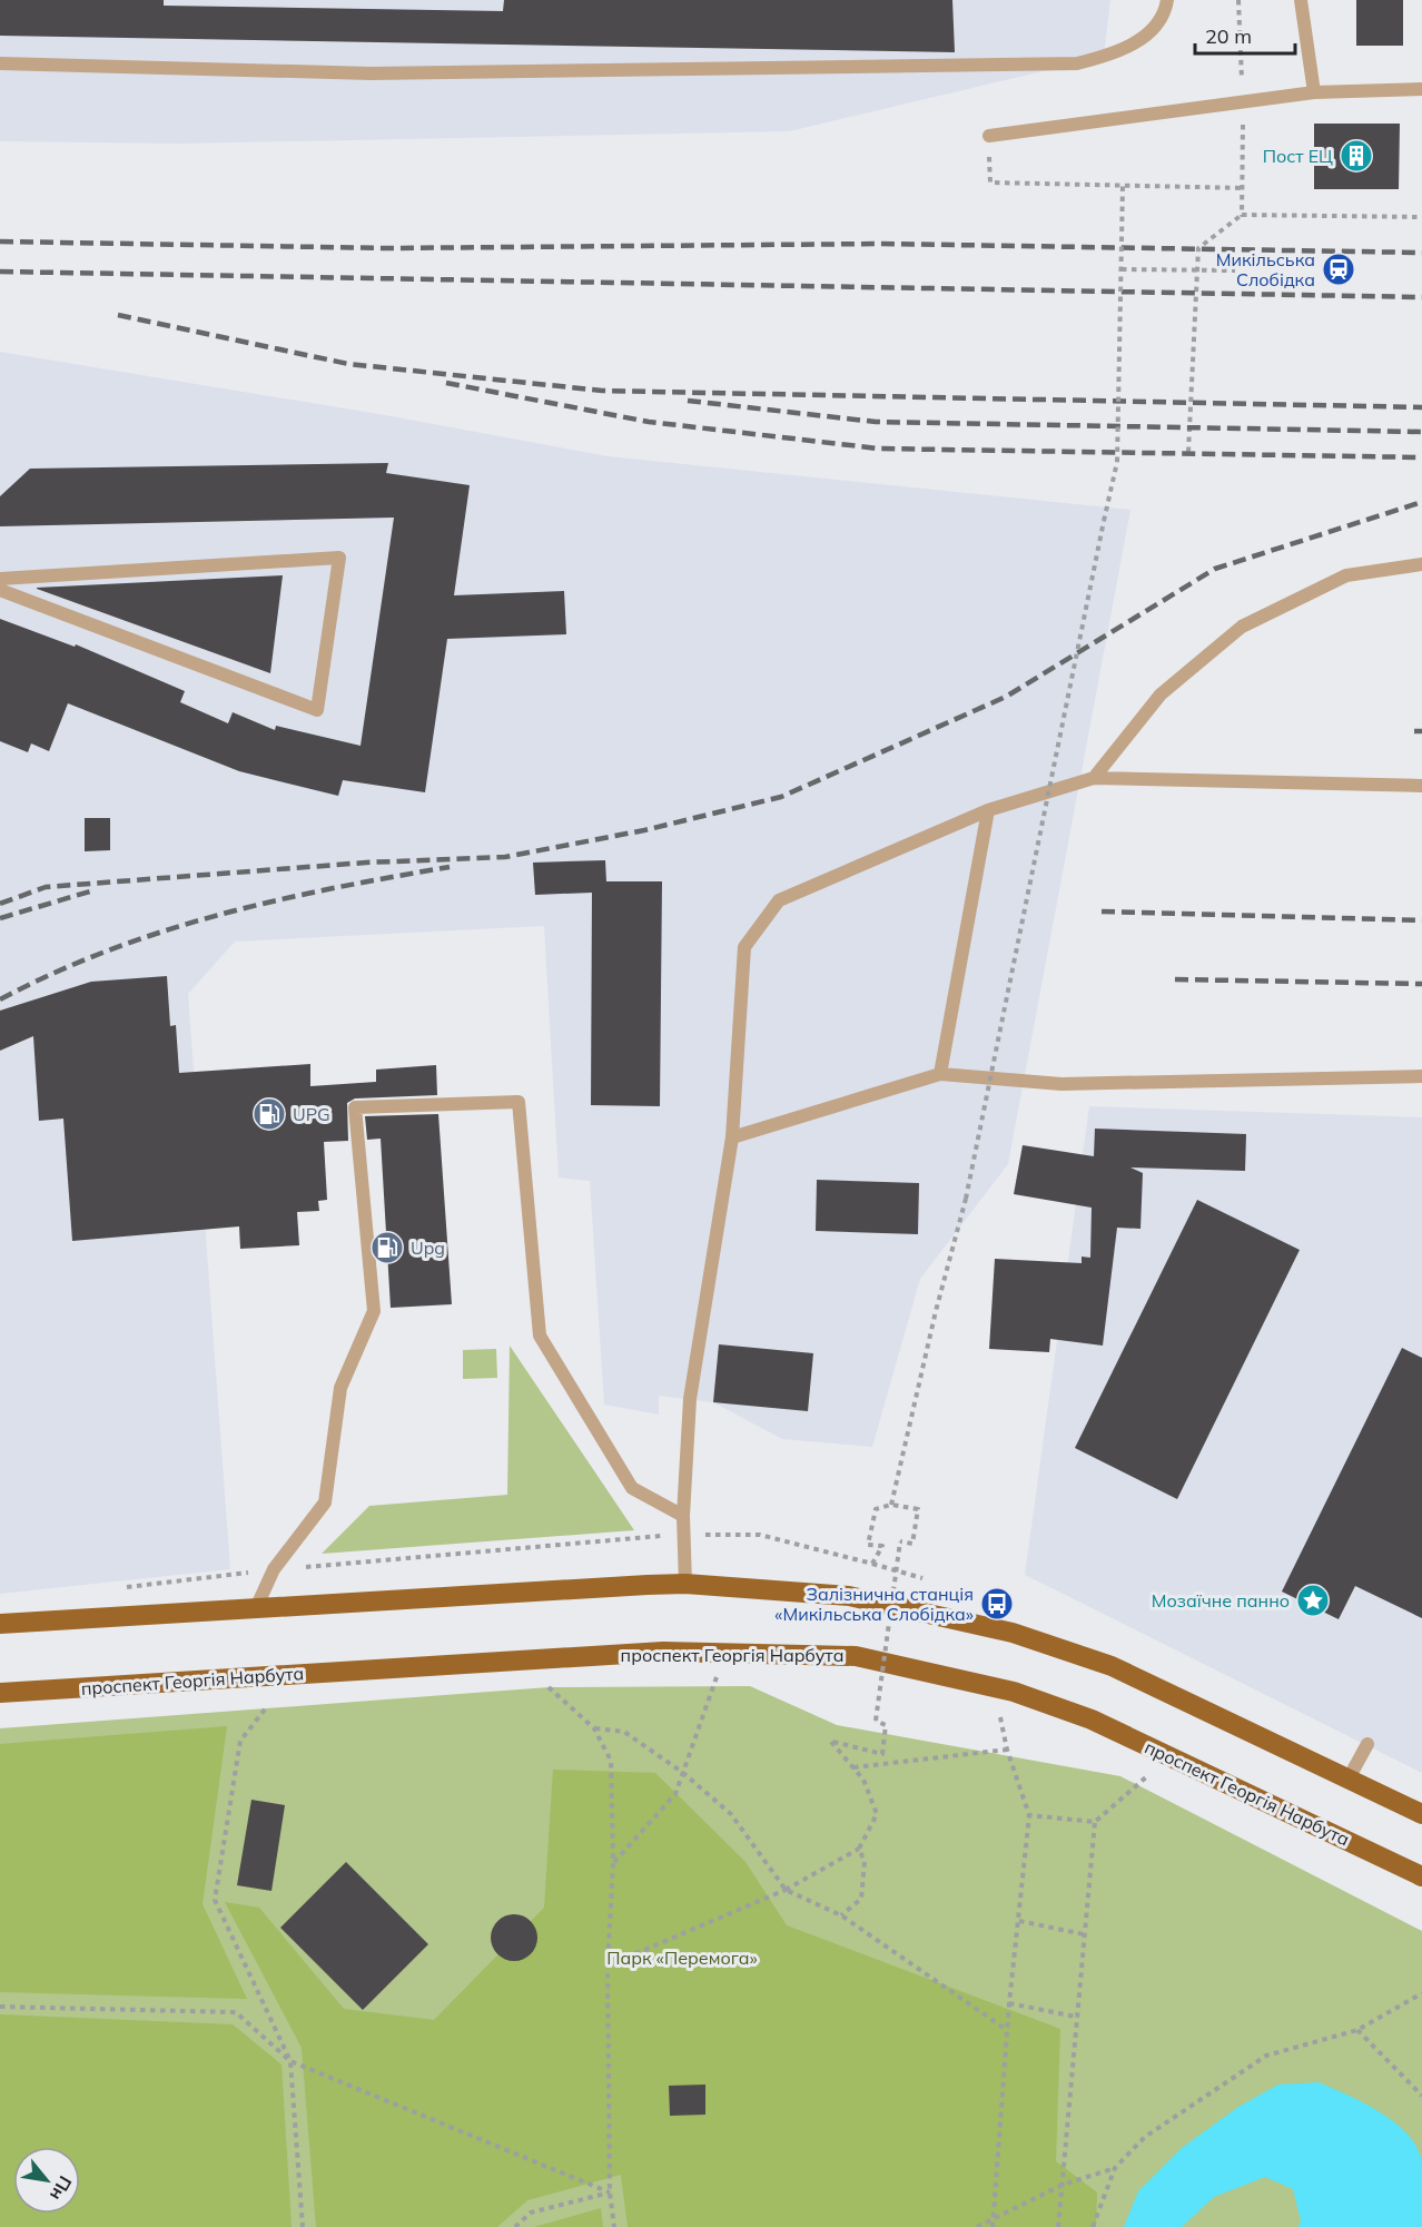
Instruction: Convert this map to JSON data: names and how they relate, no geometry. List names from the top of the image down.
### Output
{
  "streets": {
    "main road": ["проспект Георгія Нарбута"]
  },
  "parks": ["Парк «Перемога»"],
  "places": {
    "building": ["Пост ЕЦ"],
    "station": ["Микільська Слобідка"],
    "fuel station": ["UPG", "Upg"],
    "place": ["Мозаїчне панно"],
    "bus stop": ["Залізнична станція «Микільська Слобідка»"]
  },
  "scale_bar": "20 m",
  "north": "bottom right"
}
